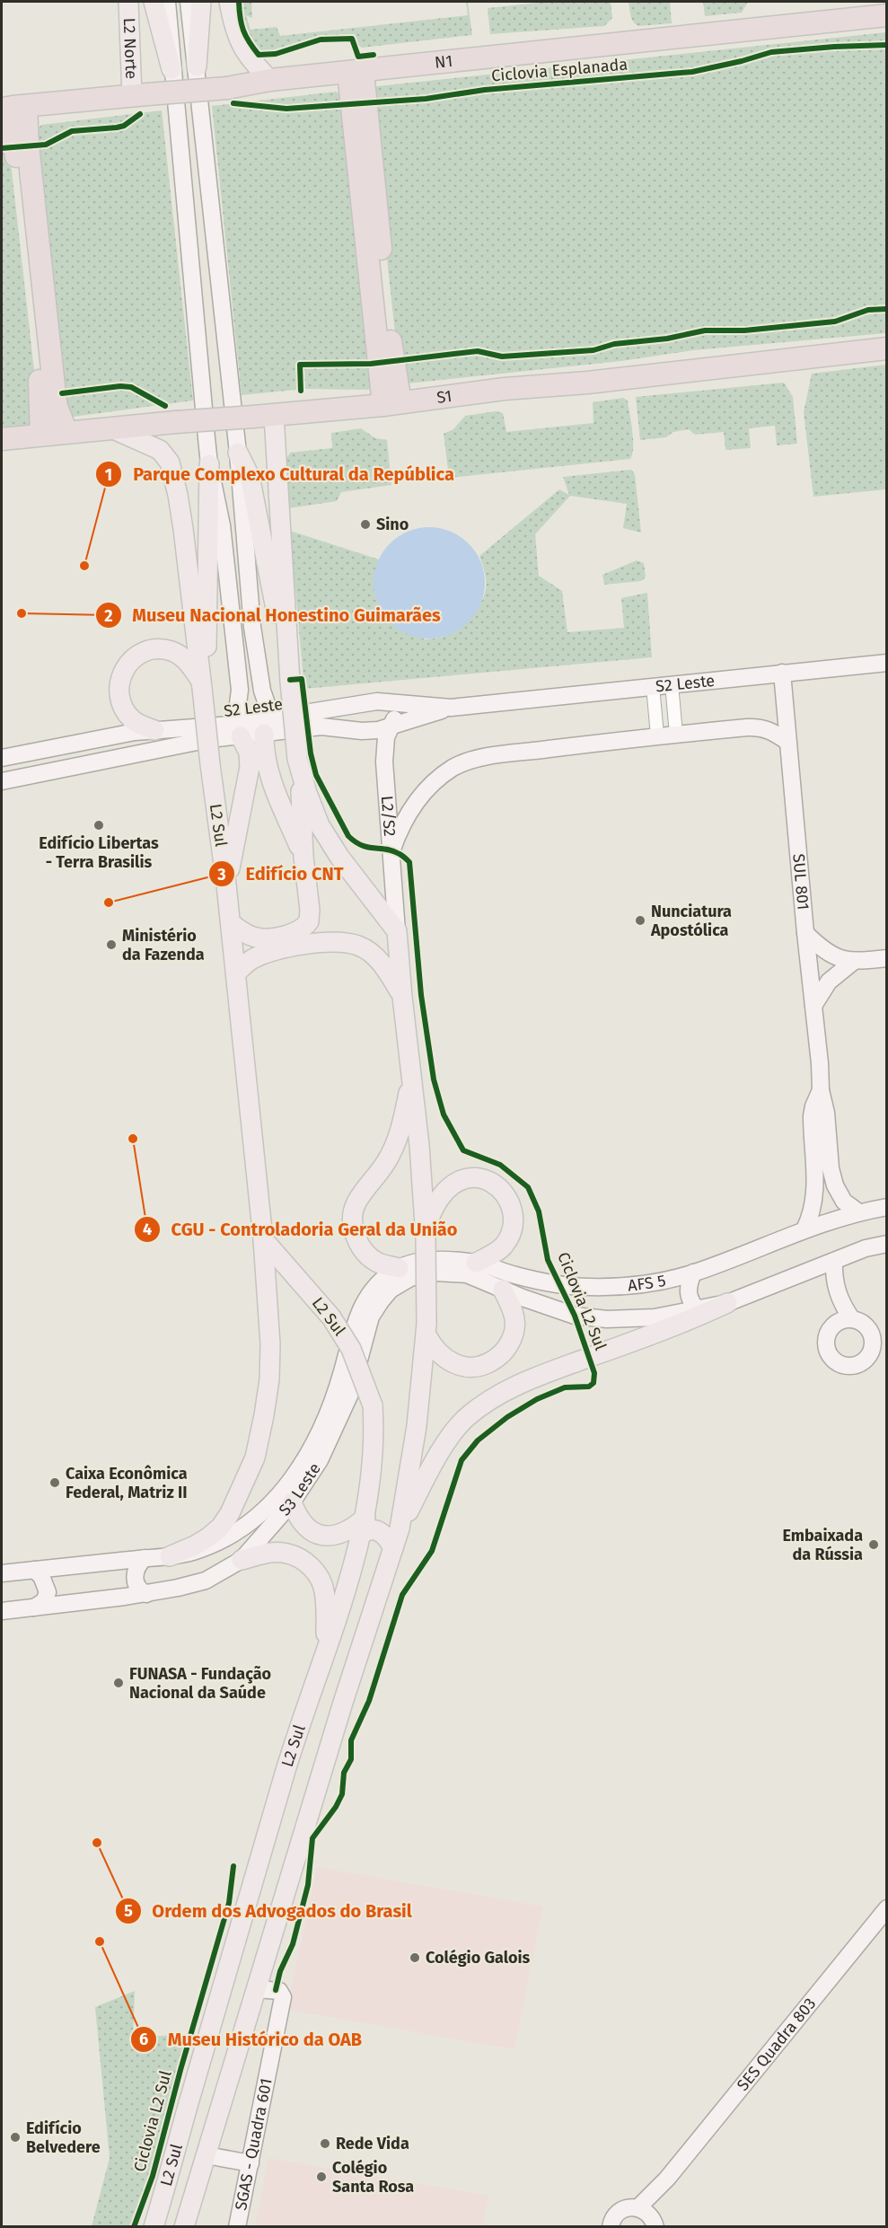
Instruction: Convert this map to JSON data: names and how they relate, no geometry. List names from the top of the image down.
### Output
{
  "streets": {
    "highway": ["N1", "S1"],
    "main road": [
      "L2 Norte",
      "S2 Leste",
      "L2/S2",
      "L2 Sul",
      "SUL 801",
      "AFS 5",
      "S3 Leste",
      "SES Quadra 803",
      "SGAS - Quadra 601"
    ],
    "cycle path": ["Ciclovia Esplanada", "Ciclovia L2 Sul"]
  },
  "crossings": [
    ["L2 Norte", "N1"],
    ["S1", "L2 Sul"],
    ["S2 Leste", "L2/S2"],
    ["S2 Leste", "SUL 801"],
    ["L2/S2", "L2 Sul"],
    ["L2 Sul", "SGAS - Quadra 601"],
    ["SUL 801", "AFS 5"],
    ["AFS 5", "S3 Leste"]
  ],
  "places": [
    "Sino",
    "Parque Complexo Cultural da República",
    "Museu Nacional Honestino Guimarães",
    "Edifício Libertas - Terra Brasilis",
    "Edifício CNT",
    "Nunciatura Apostólica",
    "Ministério da Fazenda",
    "CGU - Controladoria Geral da União",
    "Caixa Econômica Federal, Matriz II",
    "Embaixada da Rússia",
    "FUNASA - Fundação Nacional da Saúde",
    "Ordem dos Advogados do Brasil",
    "Museu Histórico da OAB",
    "Colégio Galois",
    "Edifício Belvedere",
    "Rede Vida",
    "Colégio Santa Rosa"
  ]
}
